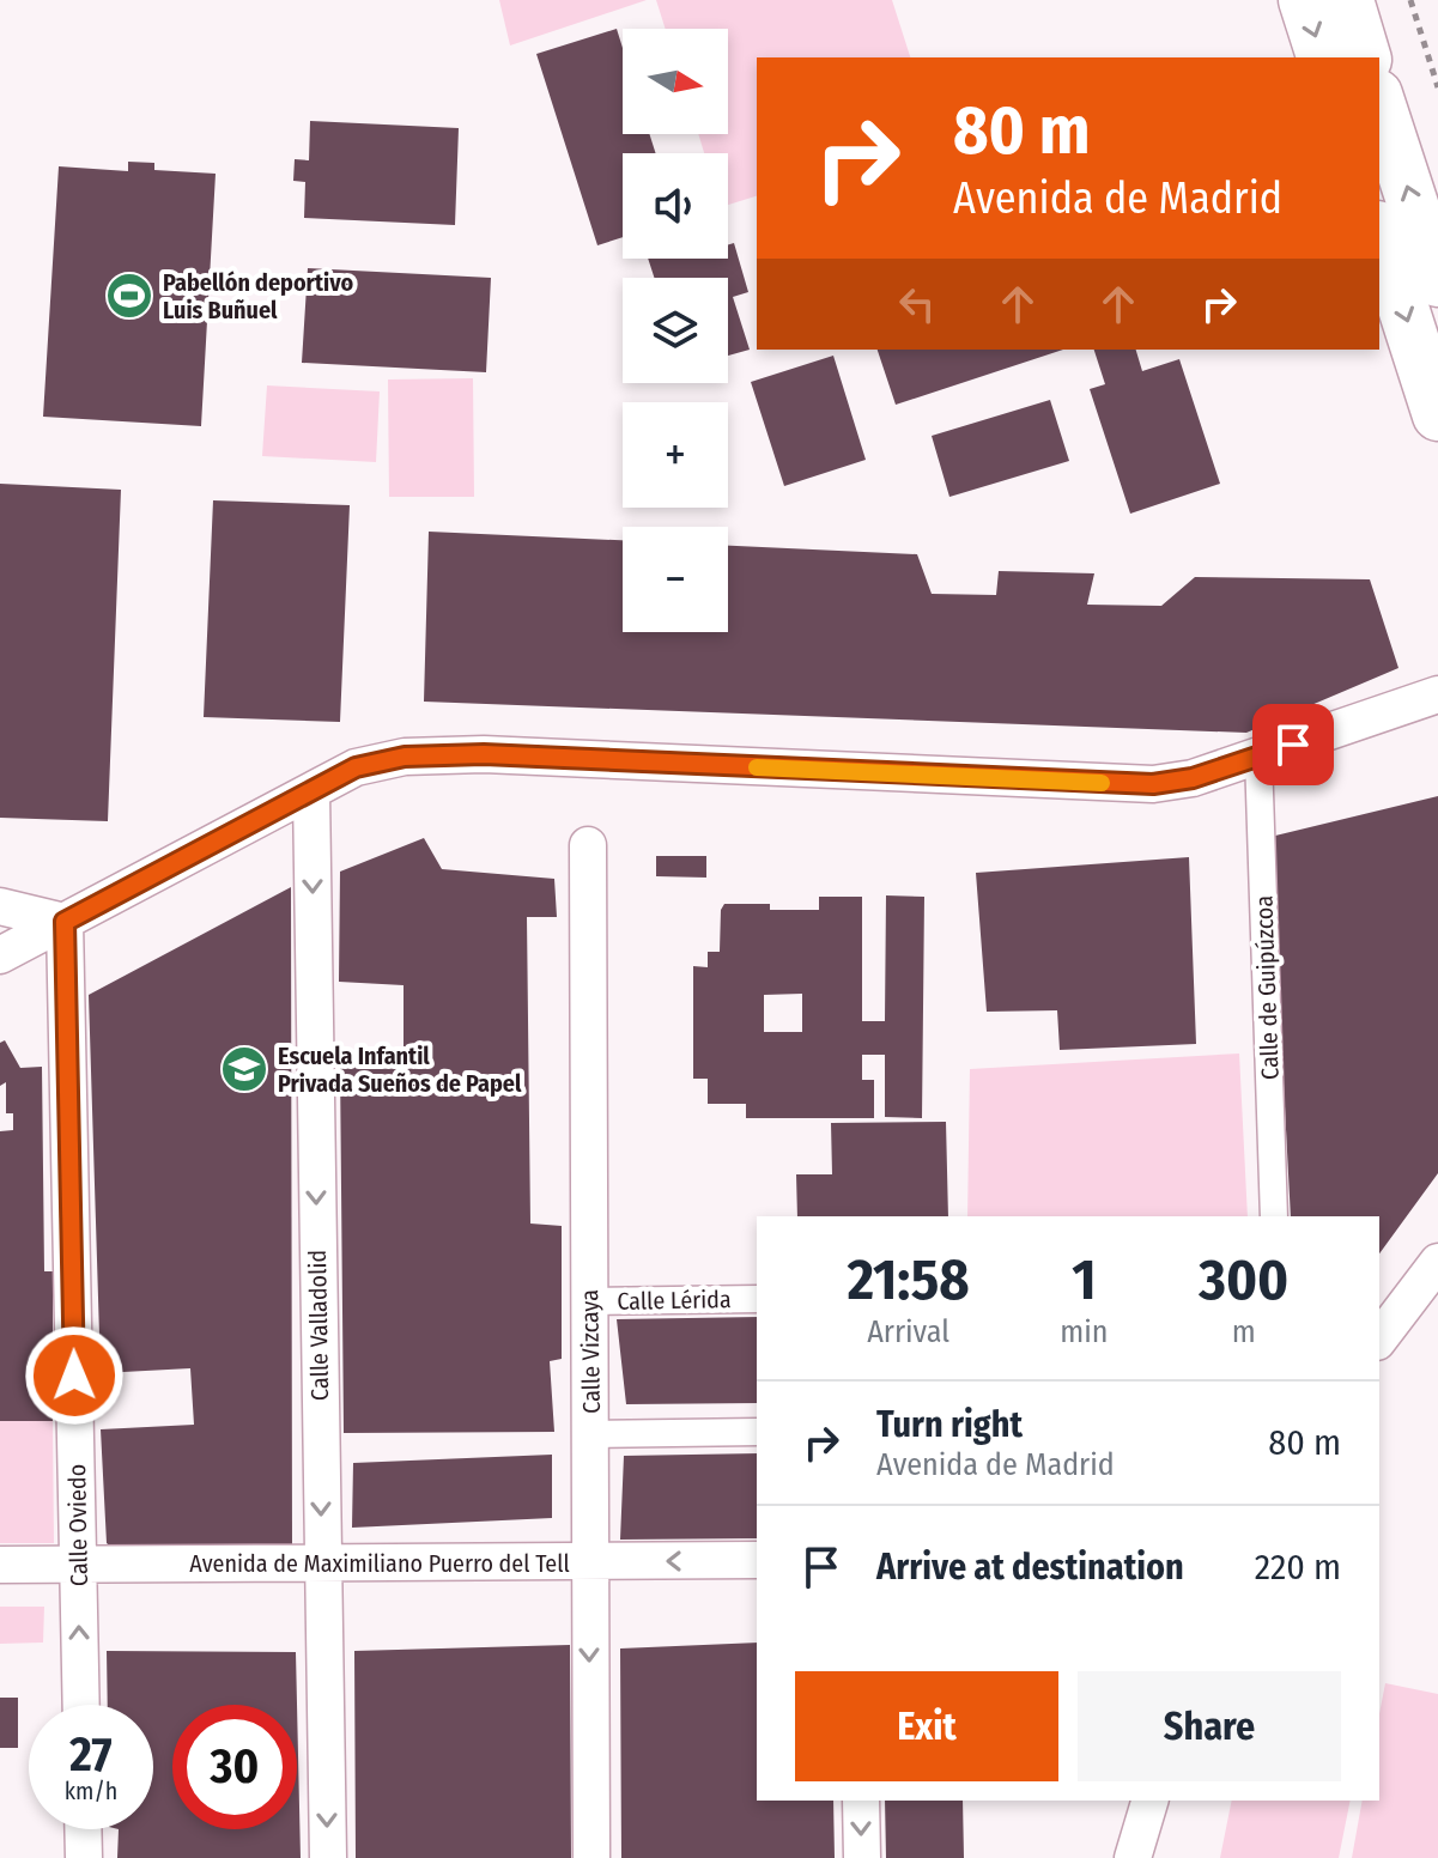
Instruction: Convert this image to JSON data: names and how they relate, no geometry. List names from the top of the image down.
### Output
{
  "streets": {
    "street": [
      "Calle de Guipúzcoa",
      "Calle Lérida",
      "Calle Valladolid",
      "Calle Vizcaya",
      "Calle Oviedo",
      "Avenida de Maximiliano Puerro del Tell"
    ]
  },
  "crossings": [
    ["Calle Lérida", "Calle Vizcaya"],
    ["Calle Valladolid", "Avenida de Maximiliano Puerro del Tell"],
    ["Calle Vizcaya", "Avenida de Maximiliano Puerro del Tell"],
    ["Calle Oviedo", "Avenida de Maximiliano Puerro del Tell"]
  ],
  "one_way": ["Calle Valladolid"],
  "places": {
    "sports": ["Pabellón deportivo Luis Buñuel"],
    "school or university": ["Escuela Infantil Privada Sueños de Papel"]
  },
  "north": "right",
  "page": {
    "map_buttons": ["+", "−"],
    "turn": ["80 m", "Avenida de Madrid"],
    "eta": [
      "21:58",
      "Arrival",
      "1",
      "min",
      "300",
      "m"
    ],
    "list": [
      {
        "name": "Turn right",
        "note": "Avenida de Madrid",
        "value": "80 m"
      },
      {
        "name": "Arrive at destination",
        "value": "220 m"
      }
    ],
    "buttons": ["Exit", "Share"],
    "speed": "27 km/h",
    "limit": "30"
  }
}
